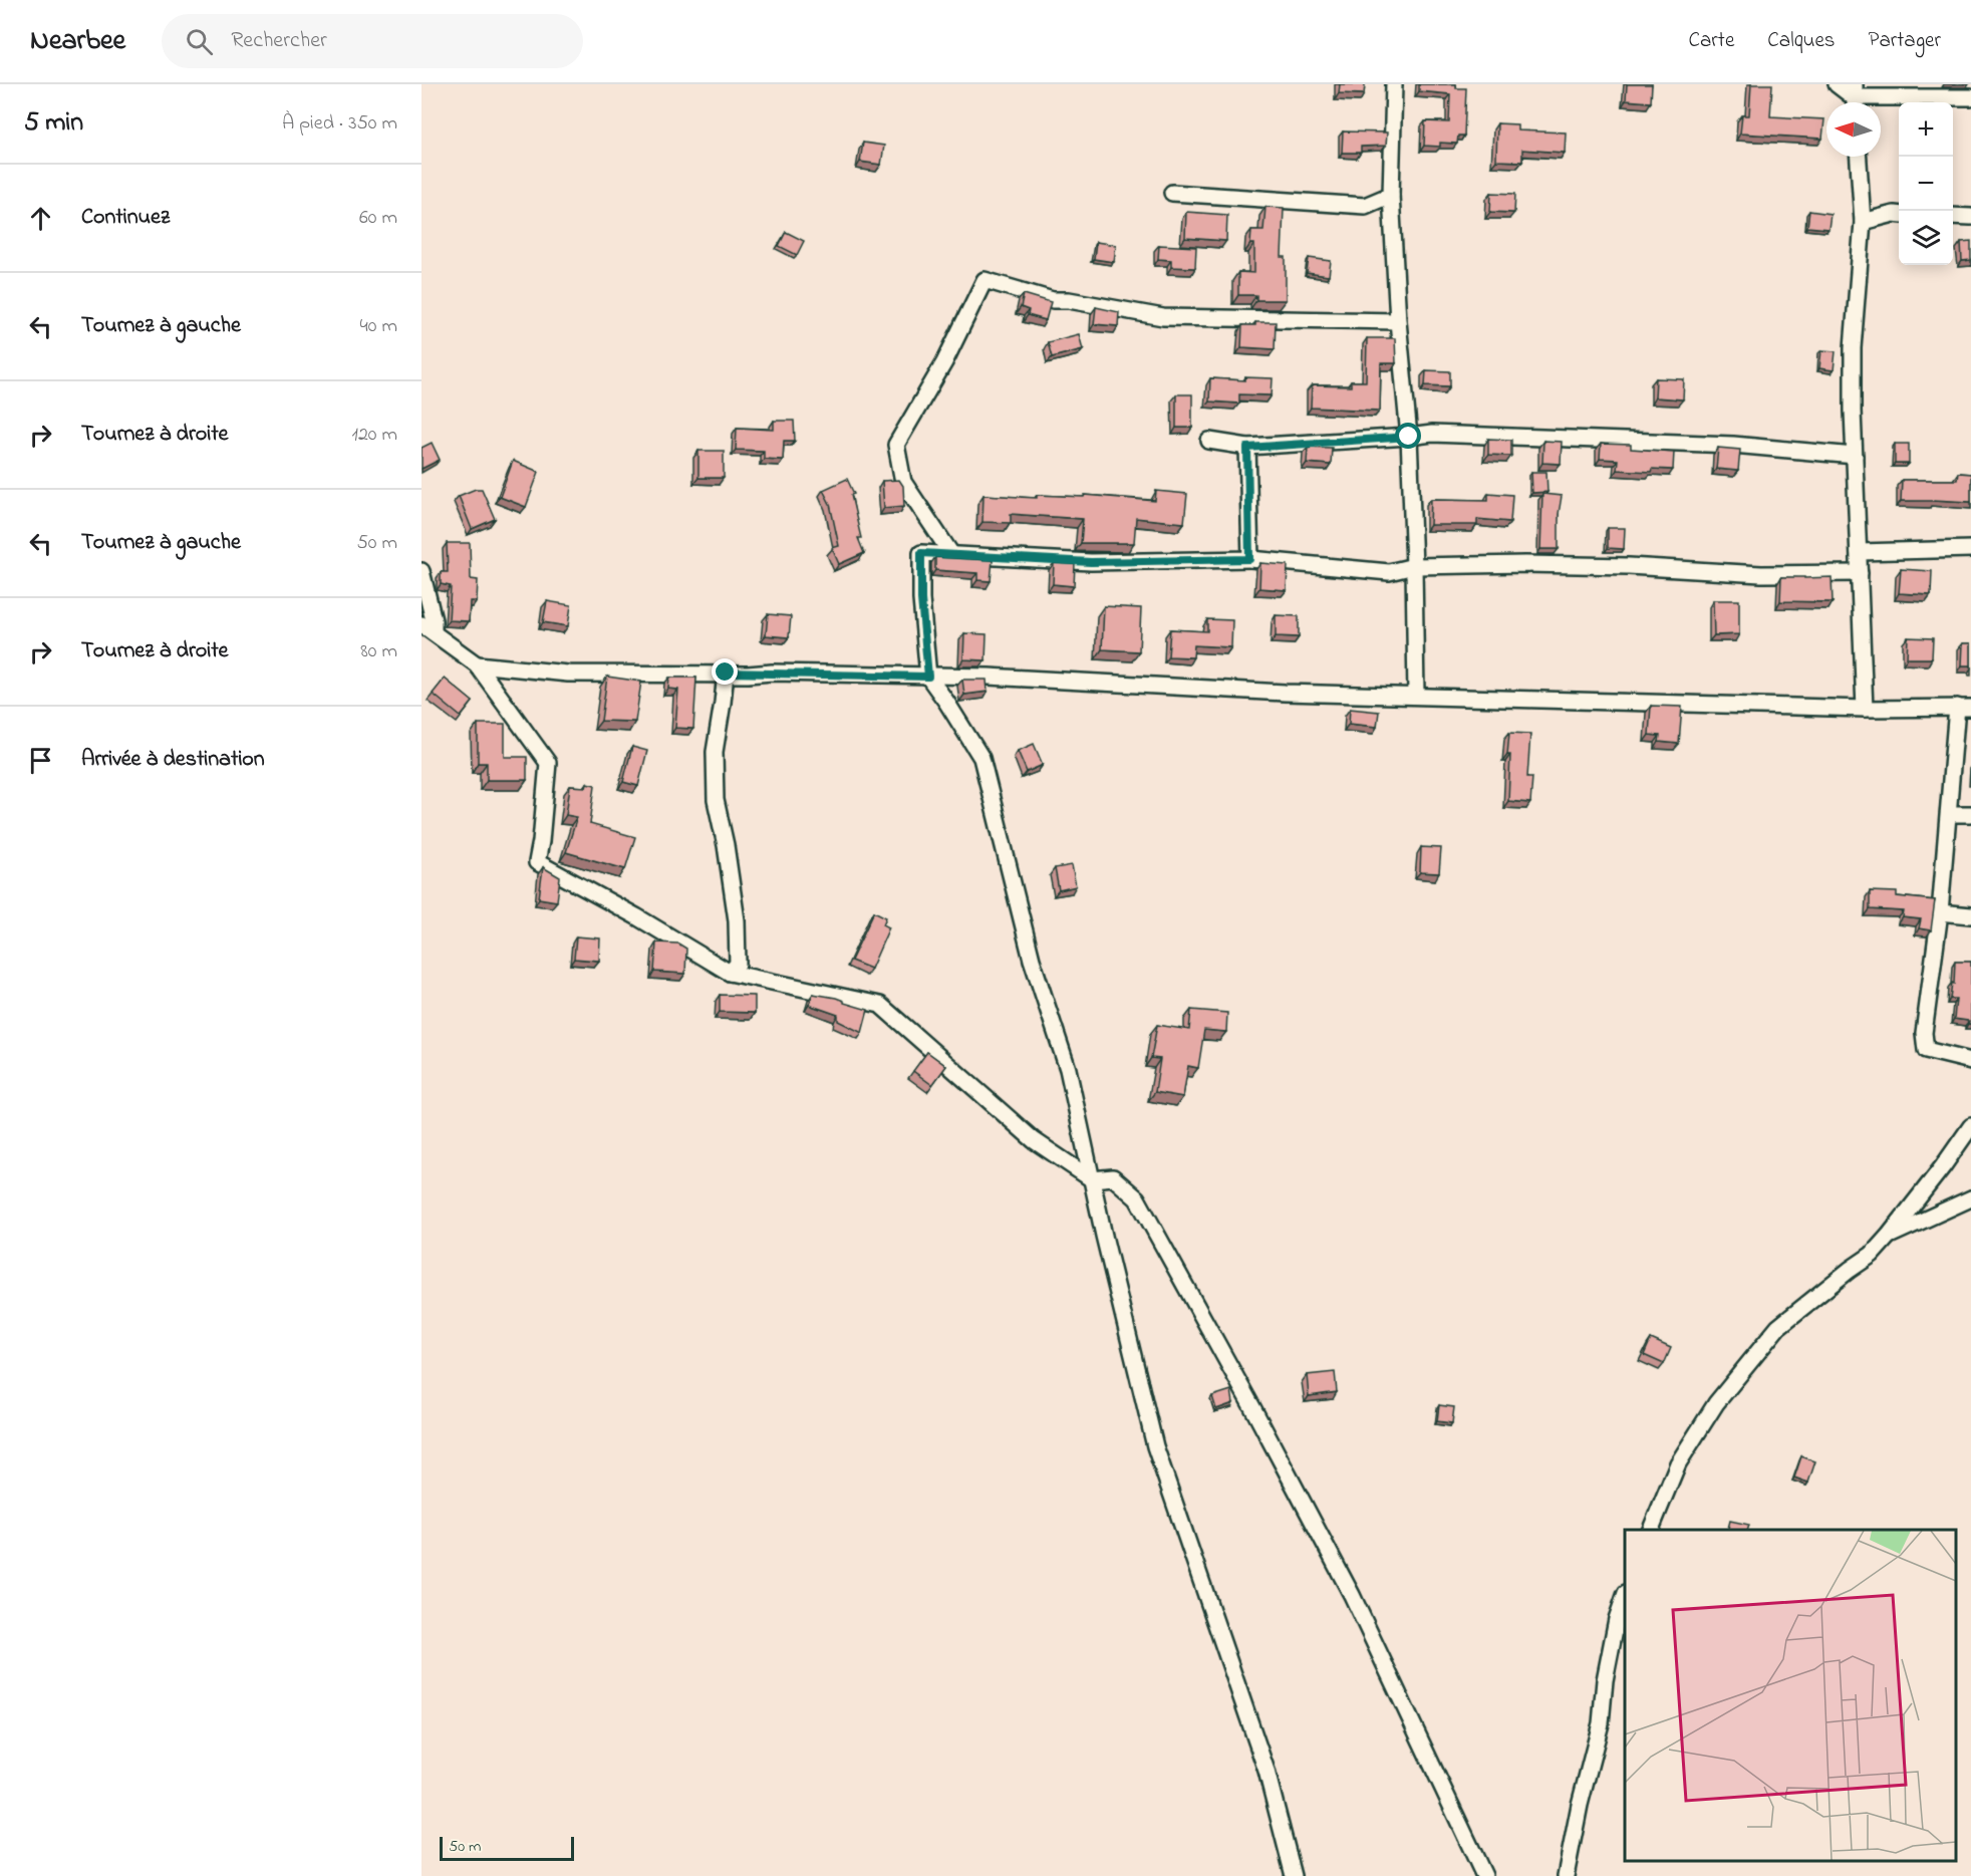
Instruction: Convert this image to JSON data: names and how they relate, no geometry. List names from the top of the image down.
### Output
{
  "scale_bar": "50 m",
  "north": "left",
  "page": {
    "header": "Nearbee",
    "search": "Rechercher",
    "nav": ["Carte", "Calques", "Partager"],
    "heading": ["5 min", "À pied · 350 m"],
    "map_buttons": ["+", "−"],
    "list": [
      ["Continuez", "60 m"],
      ["Tournez à gauche", "40 m"],
      ["Tournez à droite", "120 m"],
      ["Tournez à gauche", "50 m"],
      ["Tournez à droite", "80 m"],
      "Arrivée à destination"
    ],
    "scale": "50 m"
  }
}
